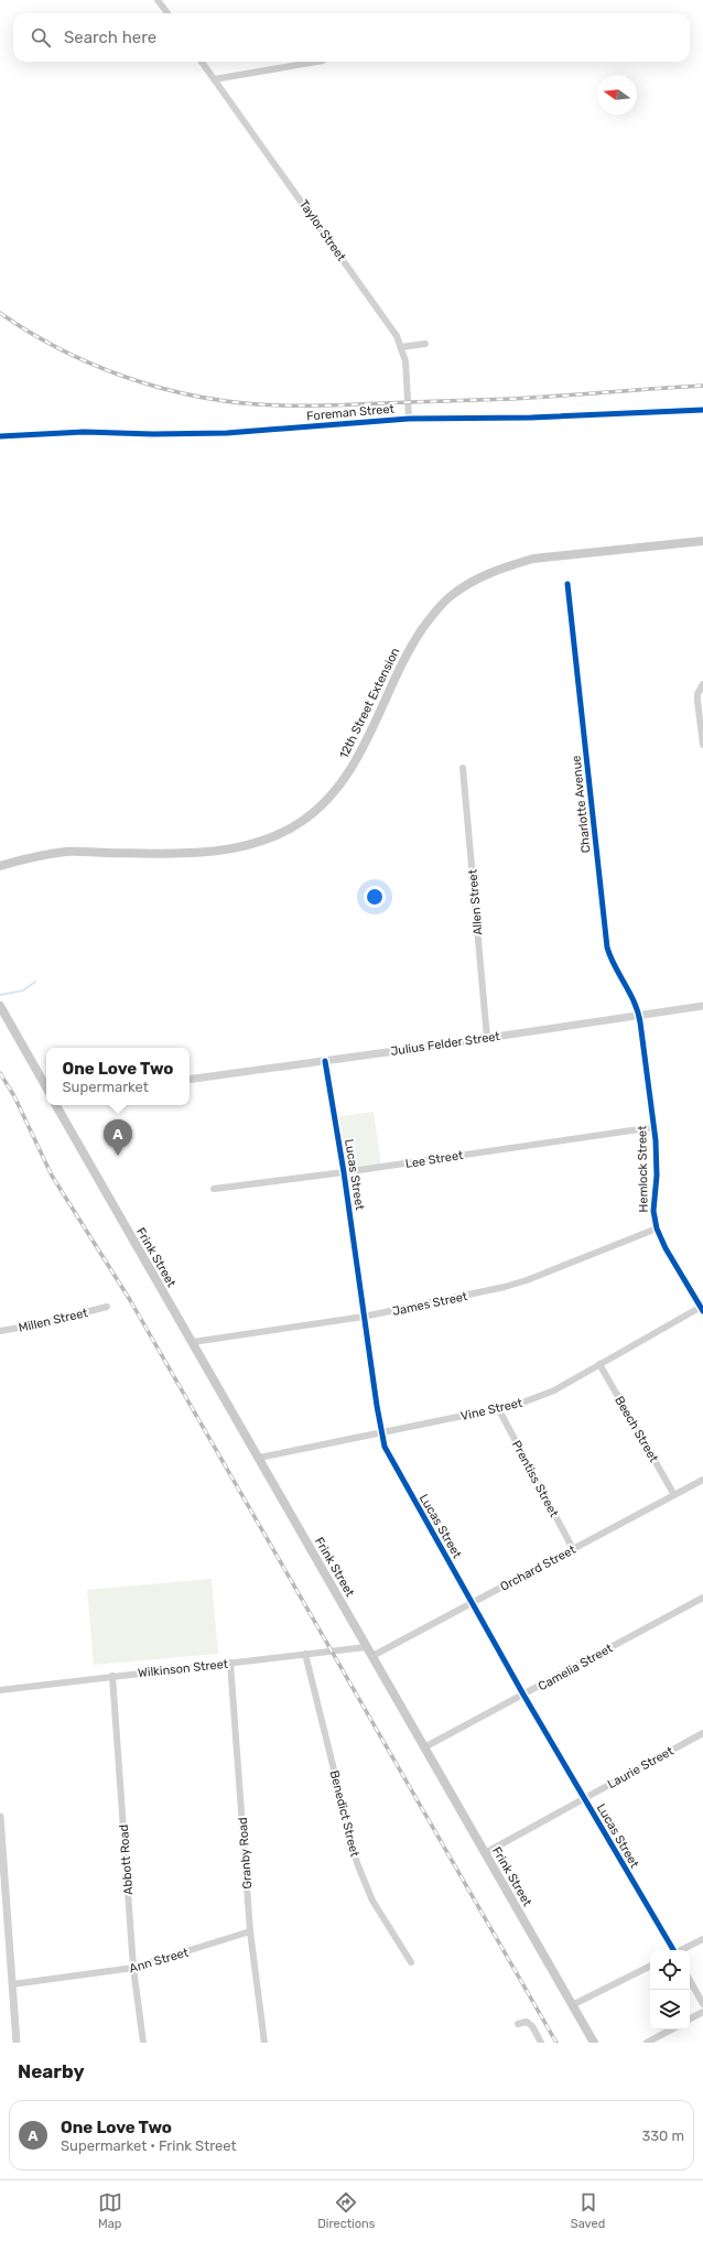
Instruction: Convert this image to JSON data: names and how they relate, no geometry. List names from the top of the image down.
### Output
{
  "streets": {
    "main road": ["12th Street Extension", "Frink Street"],
    "street": [
      "Taylor Street",
      "Foreman Street",
      "Charlotte Avenue",
      "Allen Street",
      "Julius Felder Street",
      "Lee Street",
      "Hemlock Street",
      "Lucas Street",
      "James Street",
      "Millen Street",
      "Vine Street",
      "Beech Street",
      "Prentiss Street",
      "Orchard Street",
      "Camelia Street",
      "Wilkinson Street",
      "Laurie Street",
      "Benedict Street",
      "Granby Road",
      "Abbott Road",
      "Ann Street"
    ]
  },
  "crossings": [
    ["Taylor Street", "Foreman Street"],
    ["Charlotte Avenue", "Julius Felder Street"],
    ["Charlotte Avenue", "Hemlock Street"],
    ["Allen Street", "Julius Felder Street"],
    ["Julius Felder Street", "Hemlock Street"],
    ["Julius Felder Street", "Lucas Street"],
    ["Lee Street", "Hemlock Street"],
    ["Lee Street", "Lucas Street"],
    ["Hemlock Street", "James Street"],
    ["Hemlock Street", "Vine Street"],
    ["Lucas Street", "James Street"],
    ["Lucas Street", "Vine Street"],
    ["Lucas Street", "Orchard Street"],
    ["Lucas Street", "Camelia Street"],
    ["Lucas Street", "Laurie Street"],
    ["Frink Street", "James Street"],
    ["Frink Street", "Vine Street"],
    ["Frink Street", "Orchard Street"],
    ["Frink Street", "Camelia Street"],
    ["Frink Street", "Wilkinson Street"],
    ["Frink Street", "Laurie Street"],
    ["Vine Street", "Beech Street"],
    ["Vine Street", "Prentiss Street"],
    ["Beech Street", "Orchard Street"],
    ["Prentiss Street", "Orchard Street"],
    ["Wilkinson Street", "Benedict Street"],
    ["Wilkinson Street", "Granby Road"],
    ["Wilkinson Street", "Abbott Road"],
    ["Granby Road", "Ann Street"],
    ["Abbott Road", "Ann Street"]
  ],
  "north": "left",
  "page": {
    "search": "Search here",
    "popup": ["One Love Two", "Supermarket"],
    "pins": "A",
    "heading": "Nearby",
    "list": [
      {
        "mark": "A",
        "name": "One Love Two",
        "note": "Supermarket · Frink Street",
        "value": "330 m"
      }
    ],
    "nav": ["Map", "Directions", "Saved"]
  }
}
